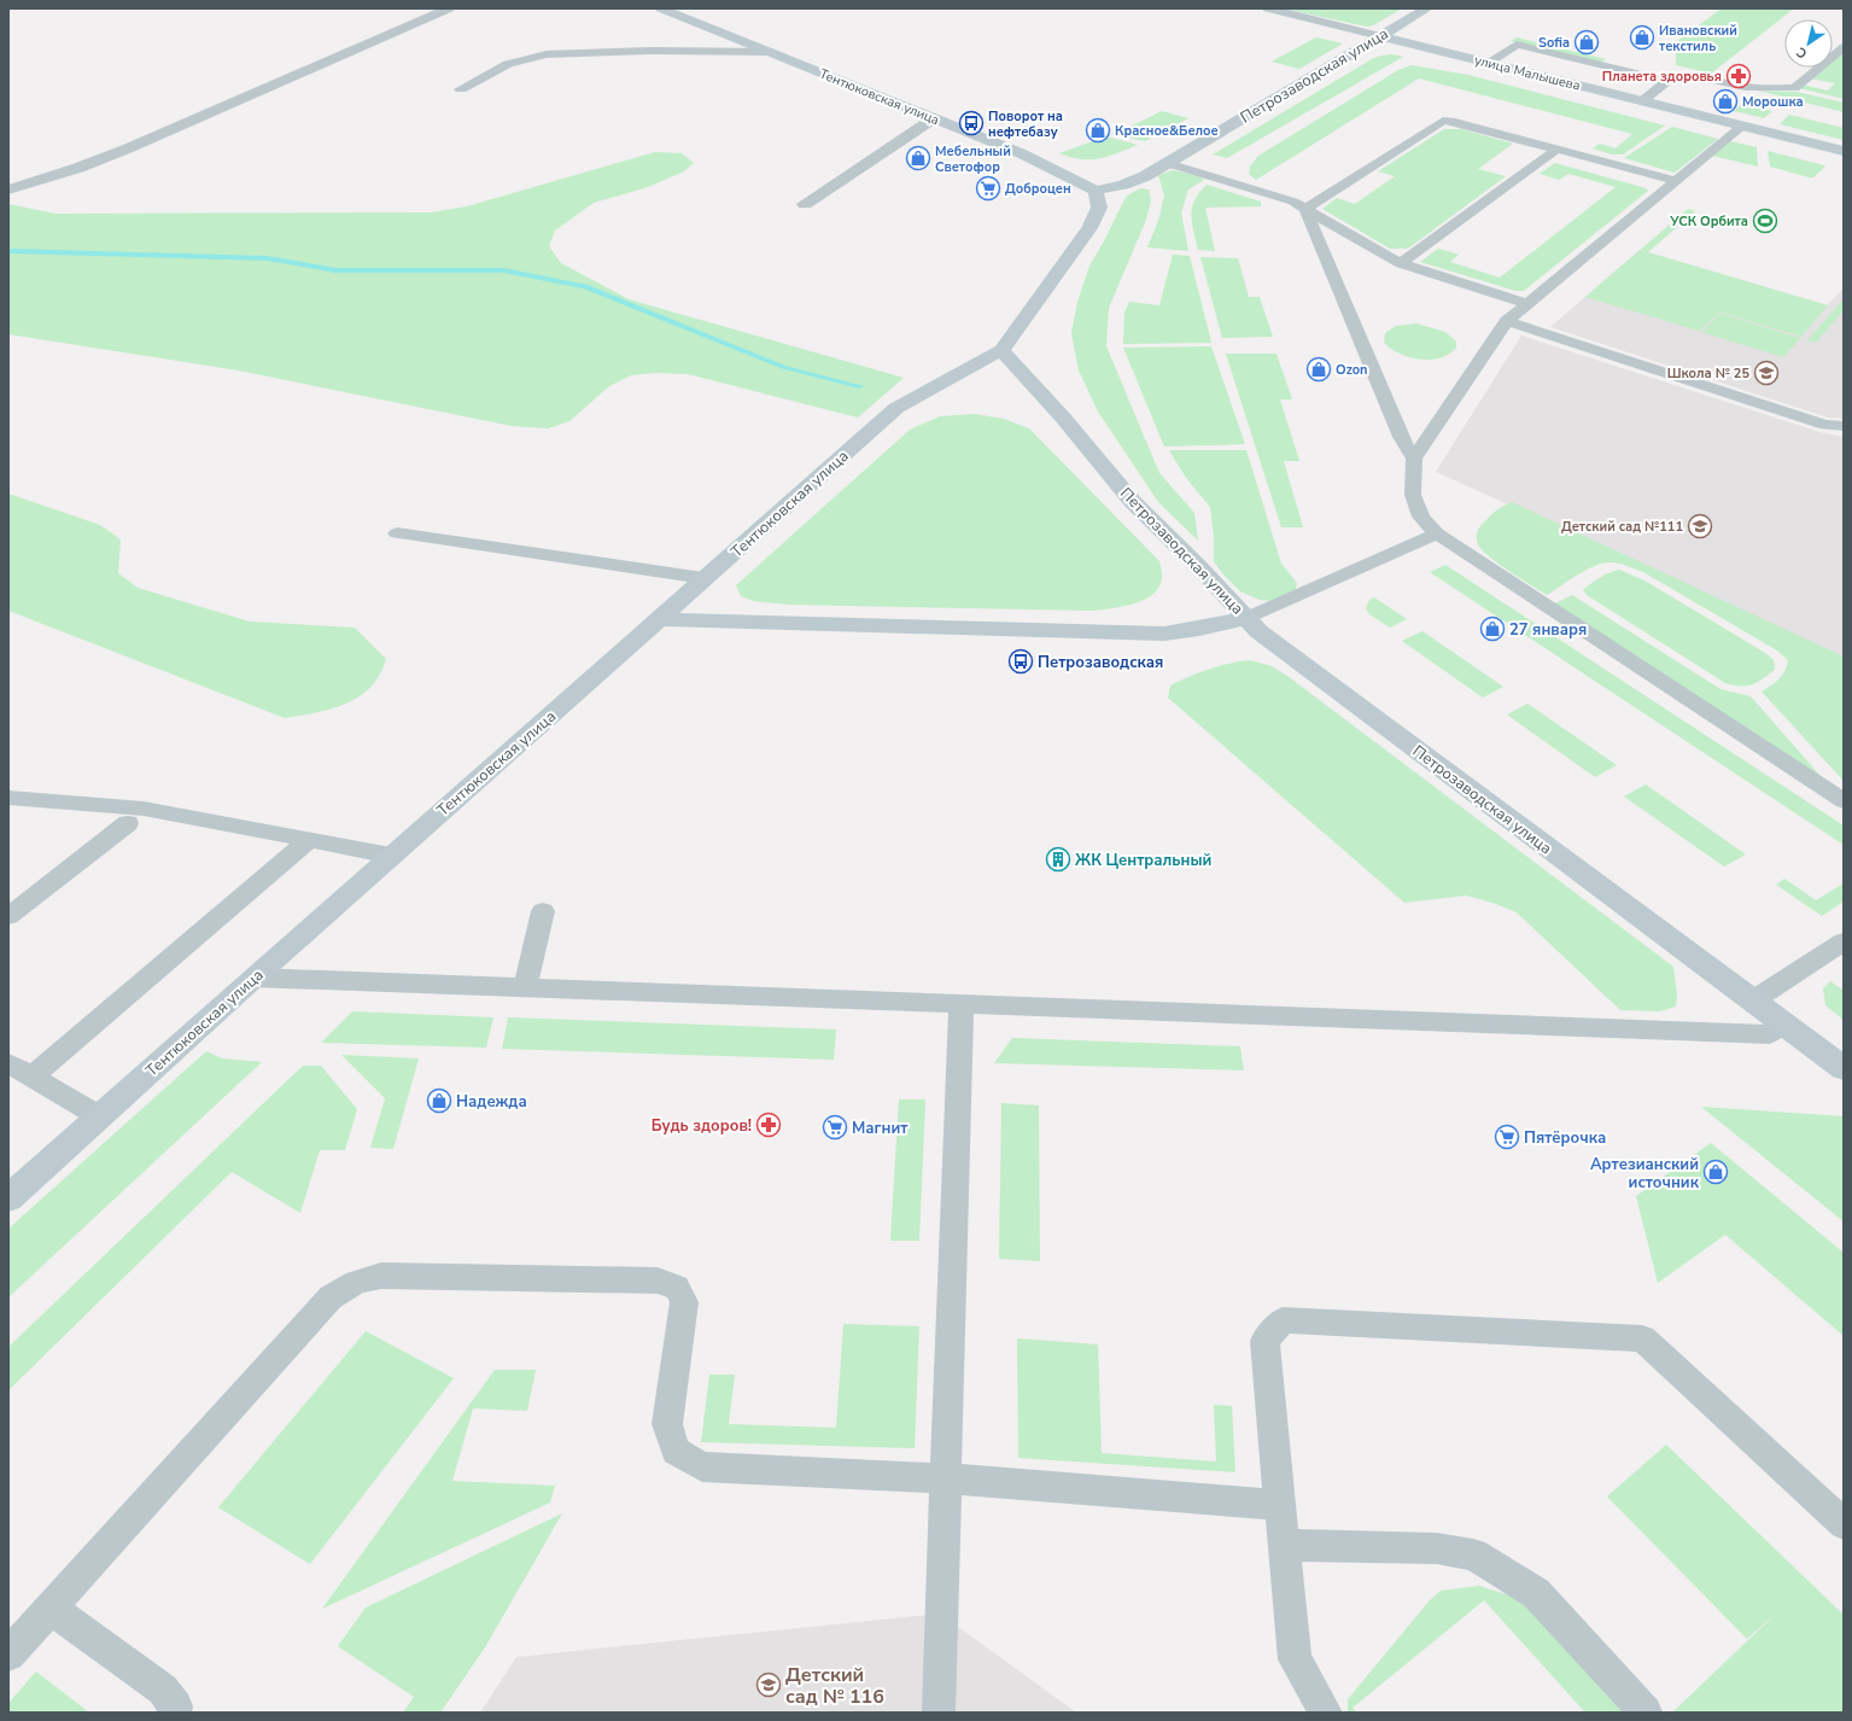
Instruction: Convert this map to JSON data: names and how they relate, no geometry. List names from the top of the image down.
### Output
{
  "streets": {
    "street": ["улица Малышева", "Петрозаводская улица", "Тентюковская улица"]
  },
  "crossings": [
    ["улица Малышева", "Петрозаводская улица"],
    ["Петрозаводская улица", "Тентюковская улица"]
  ],
  "places": {
    "shop": [
      "Ивановский текстиль",
      "Sofia",
      "Морошка",
      "Красное&Белое",
      "Мебельный Светофор",
      "Ozon",
      "27 января",
      "Надежда",
      "Артезианский источник"
    ],
    "pharmacy": ["Планета здоровья", "Будь здоров!"],
    "bus stop": ["Поворот на нефтебазу", "Петрозаводская"],
    "supermarket": ["Доброцен", "Магнит", "Пятёрочка"],
    "sports": ["УСК Орбита"],
    "school or university": ["Школа № 25", "Детский сад №111", "Детский сад № 116"],
    "building": ["ЖК Центральный"]
  },
  "north": "bottom left"
}
